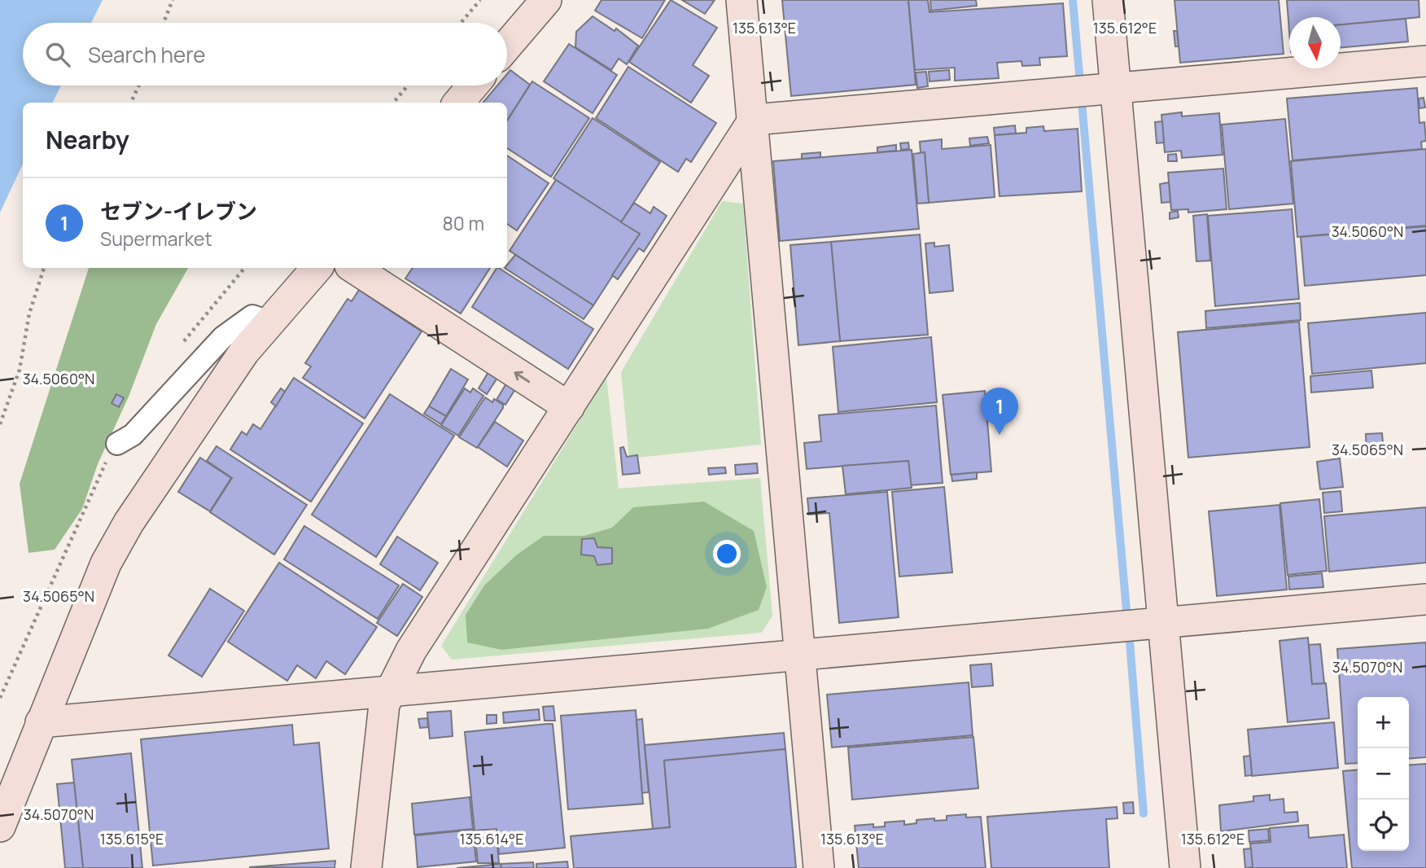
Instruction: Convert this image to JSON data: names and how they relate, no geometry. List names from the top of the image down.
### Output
{
  "north": "bottom",
  "page": {
    "search": "Search here",
    "heading": "Nearby",
    "list": [
      {
        "mark": "1",
        "name": "セブン-イレブン",
        "note": "Supermarket",
        "value": "80 m"
      }
    ],
    "pins": "1",
    "map_buttons": ["+", "−"]
  },
  "coordinates": [
    "135.613°E",
    "135.612°E",
    "34.5060°N",
    "34.5065°N",
    "34.5070°N",
    "135.615°E",
    "135.614°E"
  ]
}
